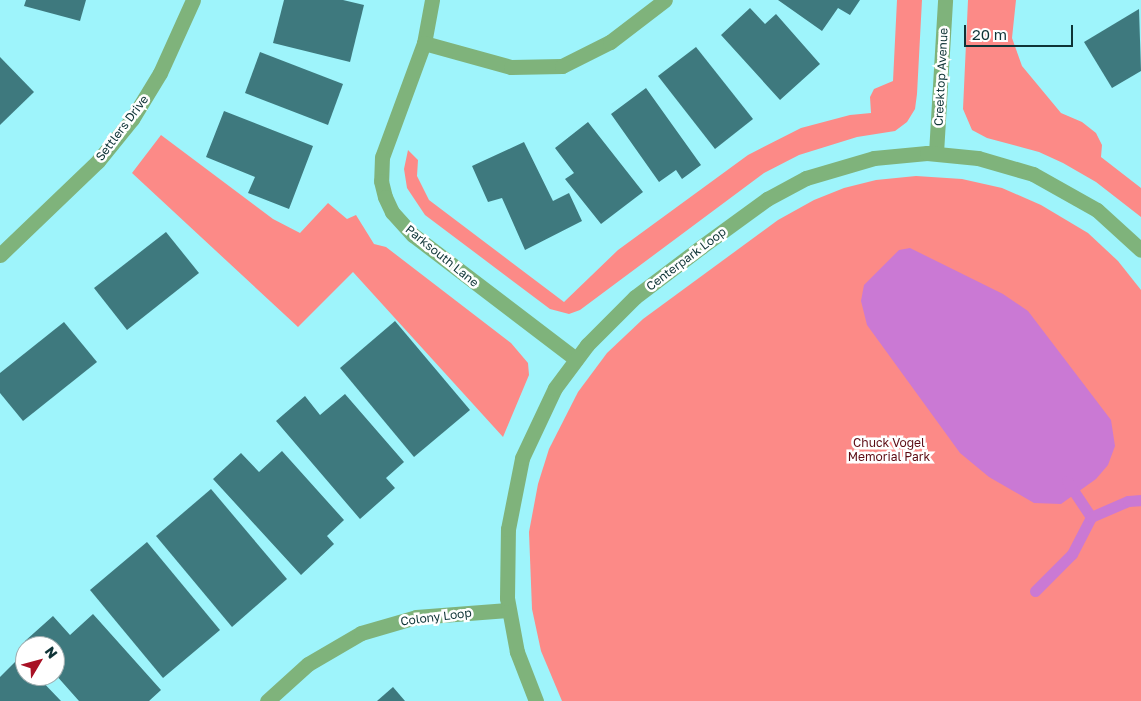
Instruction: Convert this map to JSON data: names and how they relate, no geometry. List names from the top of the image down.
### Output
{
  "streets": {
    "street": [
      "Creektop Avenue",
      "Settlers Drive",
      "Parksouth Lane",
      "Centerpark Loop",
      "Colony Loop"
    ]
  },
  "crossings": [
    ["Creektop Avenue", "Centerpark Loop"],
    ["Parksouth Lane", "Centerpark Loop"],
    ["Centerpark Loop", "Colony Loop"]
  ],
  "parks": ["Chuck Vogel Memorial Park"],
  "scale_bar": "20 m",
  "north": "top right"
}
